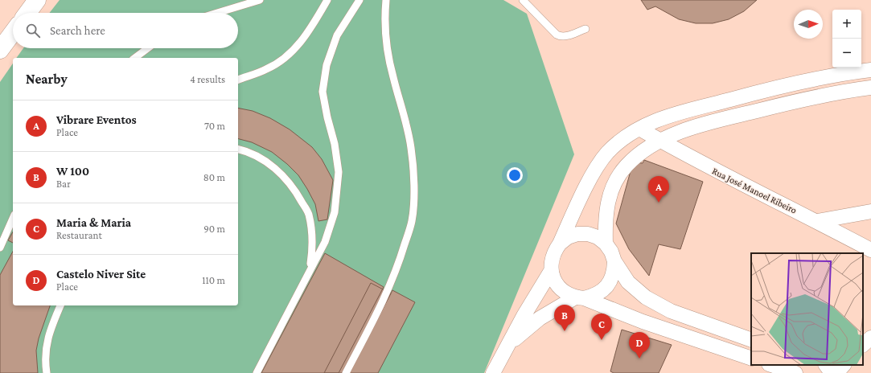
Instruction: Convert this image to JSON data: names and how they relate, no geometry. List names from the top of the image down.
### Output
{
  "streets": {
    "street": ["Rua José Manoel Ribeiro"]
  },
  "north": "right",
  "page": {
    "map_buttons": ["+", "−"],
    "search": "Search here",
    "heading": ["Nearby", "4 results"],
    "list": [
      {
        "mark": "A",
        "name": "Vibrare Eventos",
        "note": "Place",
        "value": "70 m"
      },
      {
        "mark": "B",
        "name": "W 100",
        "note": "Bar",
        "value": "80 m"
      },
      {
        "mark": "C",
        "name": "Maria & Maria",
        "note": "Restaurant",
        "value": "90 m"
      },
      {
        "mark": "D",
        "name": "Castelo Niver Site",
        "note": "Place",
        "value": "110 m"
      }
    ],
    "pins": [
      "A",
      "B",
      "C",
      "D"
    ]
  }
}
